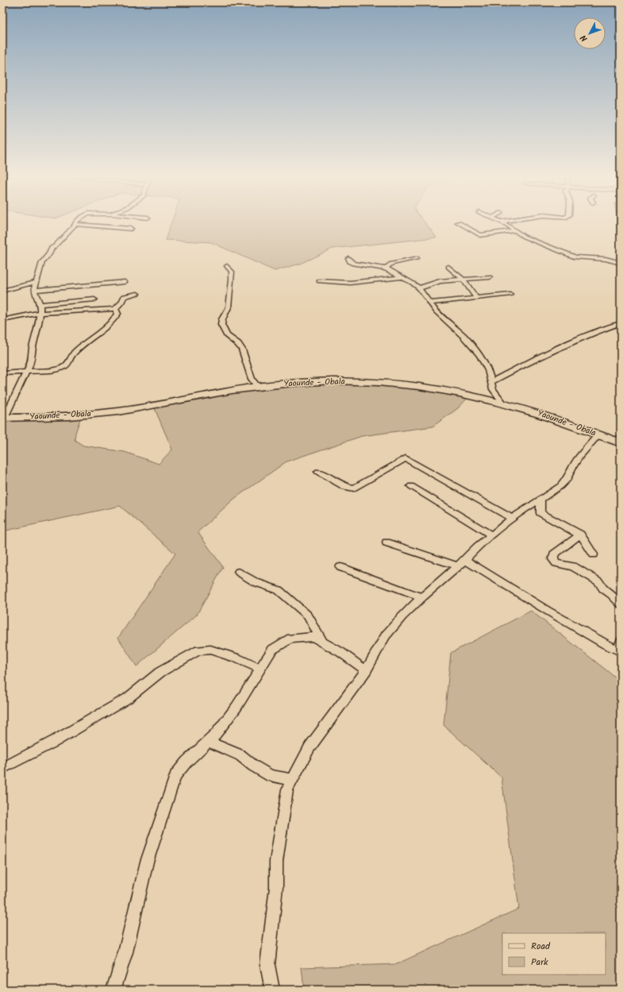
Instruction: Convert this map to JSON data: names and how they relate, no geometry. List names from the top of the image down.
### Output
{
  "streets": {
    "highway": ["Yaounde - Obala"]
  },
  "legend": ["Road", "Park"],
  "north": "bottom left"
}
